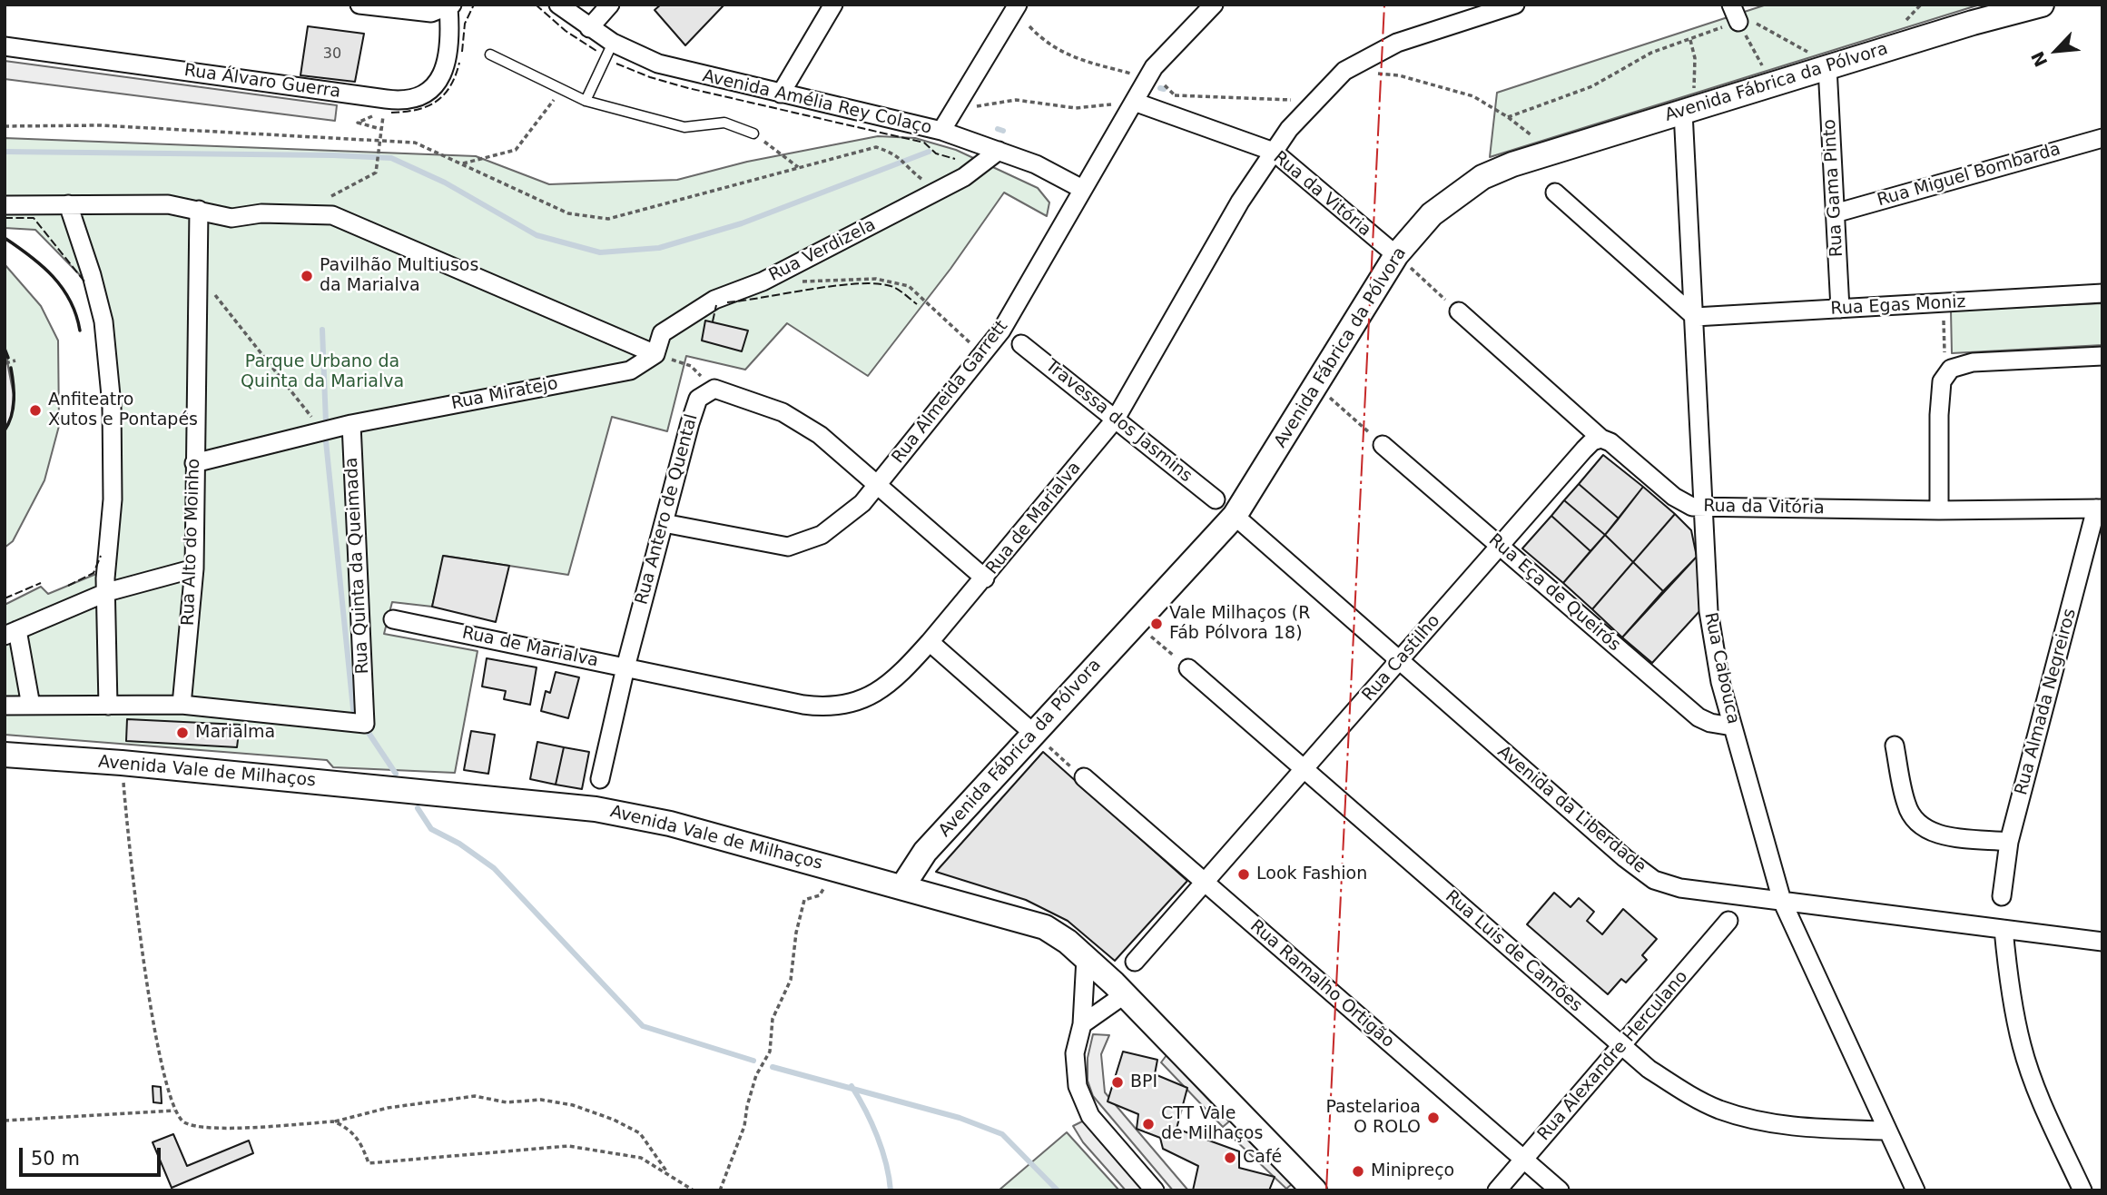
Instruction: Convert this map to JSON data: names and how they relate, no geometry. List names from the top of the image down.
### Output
{
  "streets": {
    "street": [
      "Rua Álvaro Guerra",
      "Avenida Fábrica da Pólvora",
      "Avenida Amélia Rey Colaço",
      "Rua Miguel Bombarda",
      "Rua Gama Pinto",
      "Rua da Vitória",
      "Rua Verdizela",
      "Rua Egas Moniz",
      "Rua Almeida Garrett",
      "Rua Miratejo",
      "Travessa dos Jasmins",
      "Rua Antero de Quental",
      "Rua de Marialva",
      "Rua Alto do Moinho",
      "Rua Quinta da Queimada",
      "Rua Eça de Queirós",
      "Rua Castilho",
      "Rua Cabouca",
      "Rua Almada Negreiros",
      "Avenida Vale de Milhaços",
      "Avenida da Liberdade",
      "Rua Luis de Camões",
      "Rua Ramalho Ortigão",
      "Rua Alexandre Herculano"
    ]
  },
  "crossings": [
    ["Avenida Fábrica da Pólvora", "Rua Gama Pinto"],
    ["Avenida Fábrica da Pólvora", "Rua da Vitória"],
    ["Avenida Fábrica da Pólvora", "Rua Cabouca"],
    ["Avenida Fábrica da Pólvora", "Avenida Vale de Milhaços"],
    ["Avenida Fábrica da Pólvora", "Avenida da Liberdade"],
    ["Avenida Amélia Rey Colaço", "Rua Verdizela"],
    ["Avenida Amélia Rey Colaço", "Rua Almeida Garrett"],
    ["Rua Miguel Bombarda", "Rua Gama Pinto"],
    ["Rua Gama Pinto", "Rua Egas Moniz"],
    ["Rua da Vitória", "Rua Almeida Garrett"],
    ["Rua da Vitória", "Rua de Marialva"],
    ["Rua da Vitória", "Rua Castilho"],
    ["Rua da Vitória", "Rua Cabouca"],
    ["Rua da Vitória", "Rua Almada Negreiros"],
    ["Rua Verdizela", "Rua Miratejo"],
    ["Rua Egas Moniz", "Rua Cabouca"],
    ["Rua Almeida Garrett", "Rua Antero de Quental"],
    ["Rua Miratejo", "Rua Alto do Moinho"],
    ["Rua Miratejo", "Rua Quinta da Queimada"],
    ["Travessa dos Jasmins", "Rua de Marialva"],
    ["Rua Antero de Quental", "Rua de Marialva"],
    ["Rua Alto do Moinho", "Rua Quinta da Queimada"],
    ["Rua Eça de Queirós", "Rua Castilho"],
    ["Rua Eça de Queirós", "Rua Cabouca"],
    ["Rua Castilho", "Avenida da Liberdade"],
    ["Rua Castilho", "Rua Luis de Camões"],
    ["Rua Castilho", "Rua Ramalho Ortigão"],
    ["Rua Cabouca", "Avenida da Liberdade"],
    ["Rua Cabouca", "Rua Luis de Camões"],
    ["Rua Luis de Camões", "Rua Alexandre Herculano"],
    ["Rua Ramalho Ortigão", "Rua Alexandre Herculano"]
  ],
  "parks": ["Parque Urbano da Quinta da Marialva"],
  "places": [
    "Pavilhão Multiusos da Marialva",
    "Anfiteatro Xutos e Pontapés",
    "Vale Milhaços (R Fáb Pólvora 18)",
    "Marialma",
    "Look Fashion",
    "BPI",
    "Pastelarioa O ROLO",
    "CTT Vale de Milhaços",
    "Café",
    "Minipreço"
  ],
  "house_numbers": ["30"],
  "scale_bar": "50 m",
  "north": "bottom left"
}
